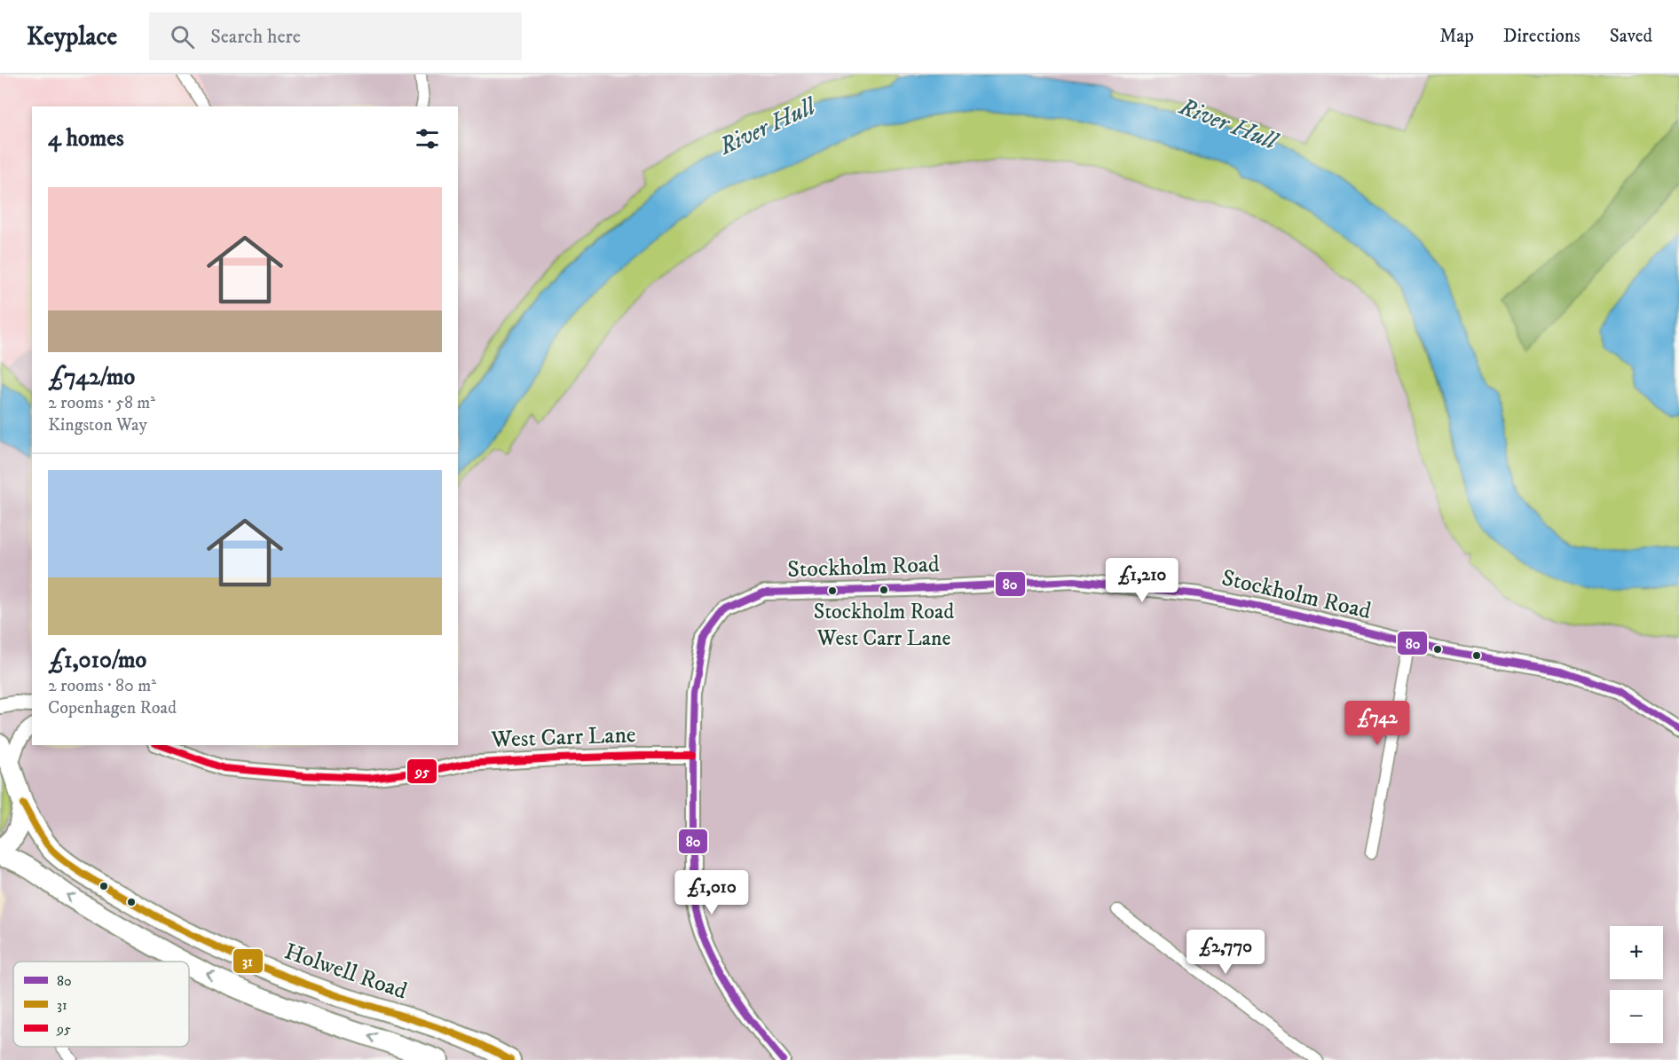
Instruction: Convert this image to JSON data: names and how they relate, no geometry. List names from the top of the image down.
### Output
{
  "streets": {
    "highway": ["Holwell Road"],
    "street": ["Stockholm Road", "West Carr Lane"]
  },
  "crossings": [
    ["Stockholm Road", "West Carr Lane"]
  ],
  "water": ["River Hull"],
  "places": ["Stockholm Road West Carr Lane"],
  "lines": ["transit line 80", "transit line 95", "transit line 31"],
  "legend": ["80", "31", "95"],
  "page": {
    "header": "Keyplace",
    "search": "Search here",
    "nav": ["Map", "Directions", "Saved"],
    "heading": "4 homes",
    "list": [
      {
        "name": "£742/mo",
        "note": "2 rooms · 58 m² · Kingston Way"
      },
      {
        "name": "£1,010/mo",
        "note": "2 rooms · 80 m² · Copenhagen Road"
      }
    ],
    "price": [
      "£1,210",
      "£742",
      "£1,010",
      "£2,770"
    ],
    "map_buttons": ["+", "−"]
  }
}
